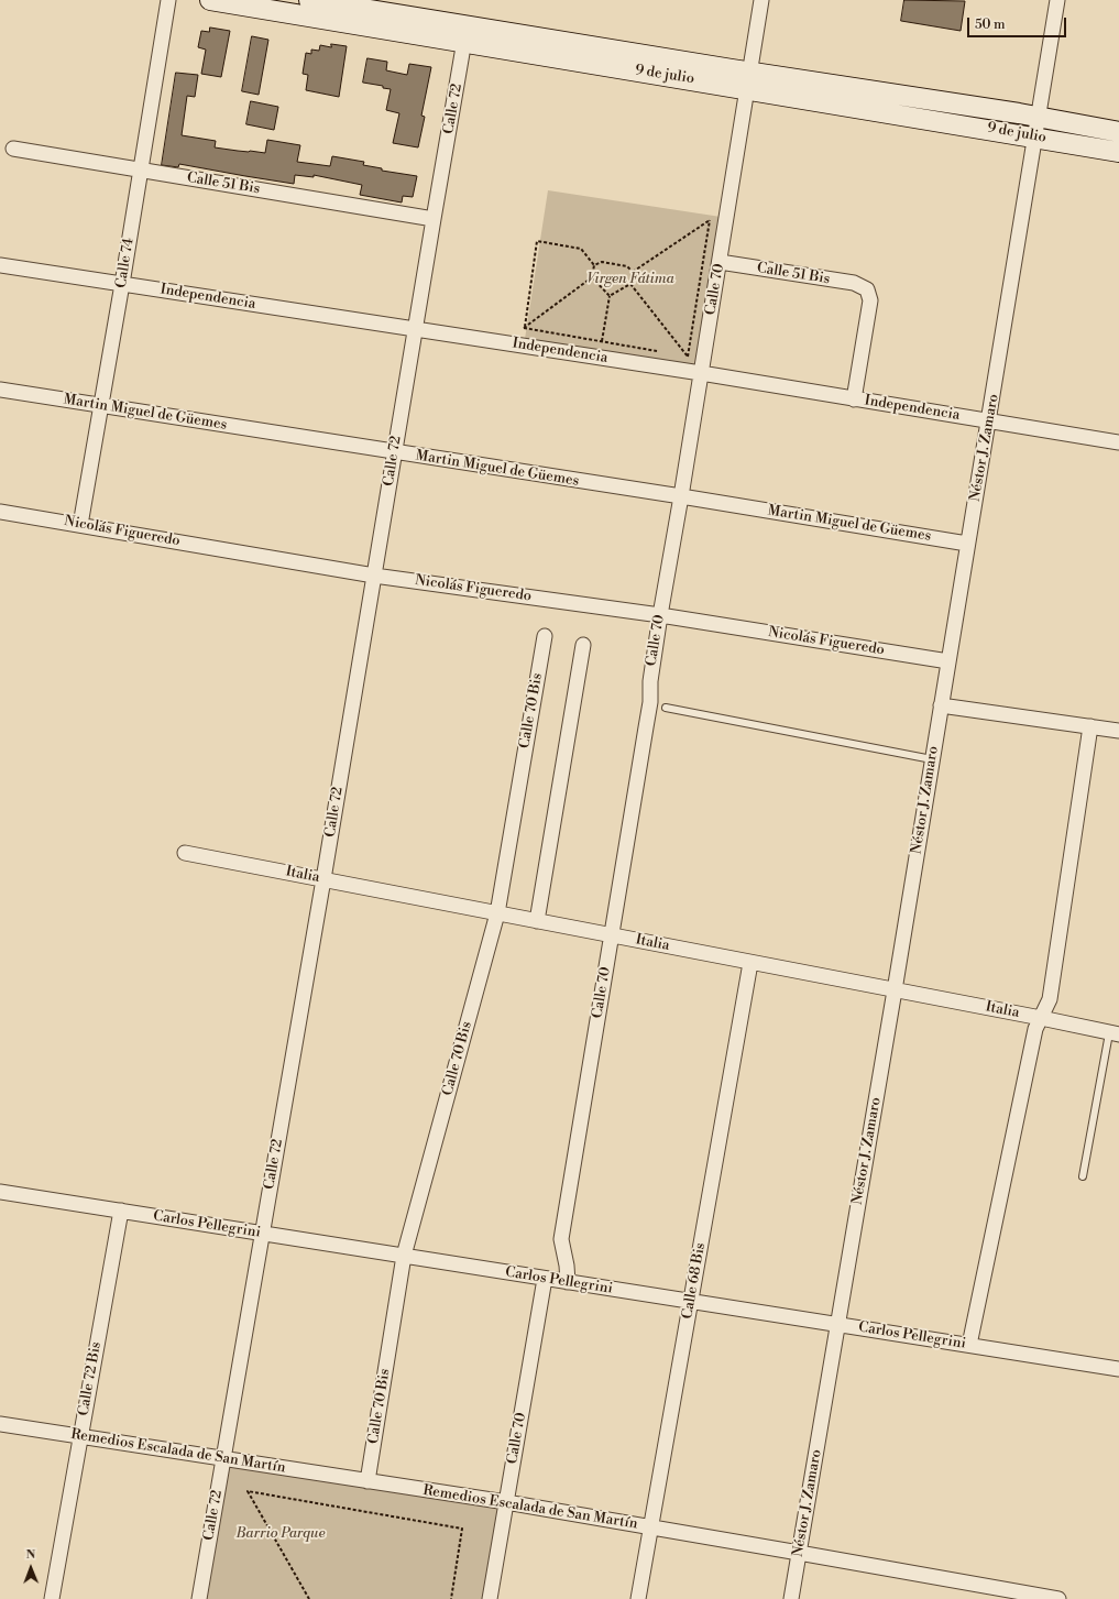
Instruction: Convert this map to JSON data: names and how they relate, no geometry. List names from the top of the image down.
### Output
{
  "streets": {
    "main road": ["9 de julio"],
    "street": [
      "Calle 72",
      "Calle 51 Bis",
      "Calle 74",
      "Calle 70",
      "Independencia",
      "Martin Miguel de Güemes",
      "Néstor J. Zamaro",
      "Nicolás Figueredo",
      "Calle 70 Bis",
      "Italia",
      "Carlos Pellegrini",
      "Calle 68 Bis",
      "Calle 72 Bis",
      "Remedios Escalada de San Martín"
    ]
  },
  "crossings": [
    ["9 de julio", "Calle 72"],
    ["9 de julio", "Calle 70"],
    ["9 de julio", "Néstor J. Zamaro"],
    ["Calle 72", "Calle 51 Bis"],
    ["Calle 72", "Independencia"],
    ["Calle 72", "Martin Miguel de Güemes"],
    ["Calle 72", "Nicolás Figueredo"],
    ["Calle 72", "Italia"],
    ["Calle 72", "Carlos Pellegrini"],
    ["Calle 72", "Remedios Escalada de San Martín"],
    ["Calle 51 Bis", "Calle 74"],
    ["Calle 51 Bis", "Calle 70"],
    ["Calle 51 Bis", "Independencia"],
    ["Calle 74", "Independencia"],
    ["Calle 74", "Martin Miguel de Güemes"],
    ["Calle 74", "Nicolás Figueredo"],
    ["Calle 70", "Independencia"],
    ["Calle 70", "Martin Miguel de Güemes"],
    ["Calle 70", "Nicolás Figueredo"],
    ["Calle 70", "Italia"],
    ["Calle 70", "Carlos Pellegrini"],
    ["Calle 70", "Remedios Escalada de San Martín"],
    ["Independencia", "Néstor J. Zamaro"],
    ["Martin Miguel de Güemes", "Néstor J. Zamaro"],
    ["Néstor J. Zamaro", "Nicolás Figueredo"],
    ["Néstor J. Zamaro", "Italia"],
    ["Néstor J. Zamaro", "Carlos Pellegrini"],
    ["Néstor J. Zamaro", "Remedios Escalada de San Martín"],
    ["Calle 70 Bis", "Italia"],
    ["Calle 70 Bis", "Carlos Pellegrini"],
    ["Calle 70 Bis", "Remedios Escalada de San Martín"],
    ["Italia", "Calle 68 Bis"],
    ["Carlos Pellegrini", "Calle 68 Bis"],
    ["Carlos Pellegrini", "Calle 72 Bis"],
    ["Calle 68 Bis", "Remedios Escalada de San Martín"],
    ["Calle 72 Bis", "Remedios Escalada de San Martín"]
  ],
  "parks": ["Virgen Fátima", "Barrio Parque"],
  "scale_bar": "50 m",
  "north": "top"
}
